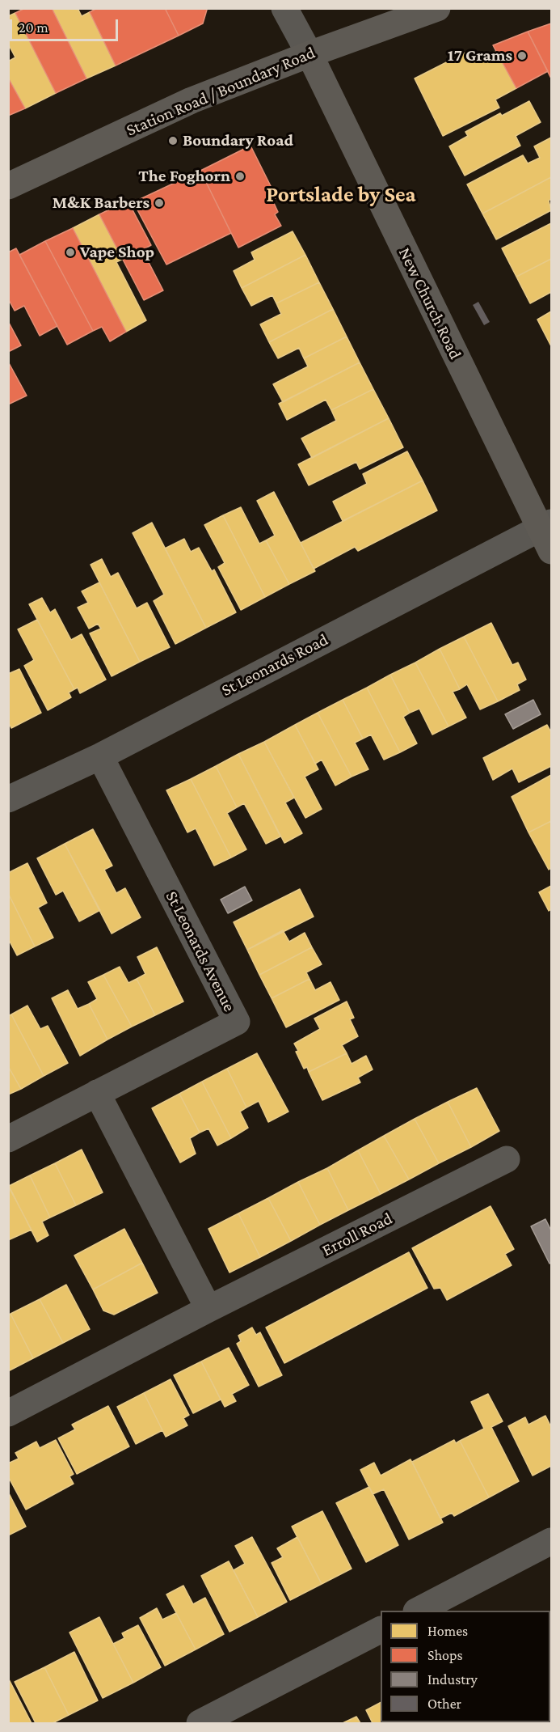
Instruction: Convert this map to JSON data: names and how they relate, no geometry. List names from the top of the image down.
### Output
{
  "streets": {
    "main road": ["Station Road / Boundary Road", "New Church Road"],
    "street": ["St Leonards Road", "St Leonards Avenue", "Erroll Road"]
  },
  "crossings": [
    ["Station Road / Boundary Road", "New Church Road"],
    ["New Church Road", "St Leonards Road"],
    ["St Leonards Road", "St Leonards Avenue"]
  ],
  "districts": ["Portslade by Sea"],
  "places": [
    "17 Grams",
    "Boundary Road",
    "The Foghorn",
    "M&K Barbers",
    "Vape Shop"
  ],
  "legend": [
    "Homes",
    "Shops",
    "Industry",
    "Other"
  ],
  "scale_bar": "20 m"
}
